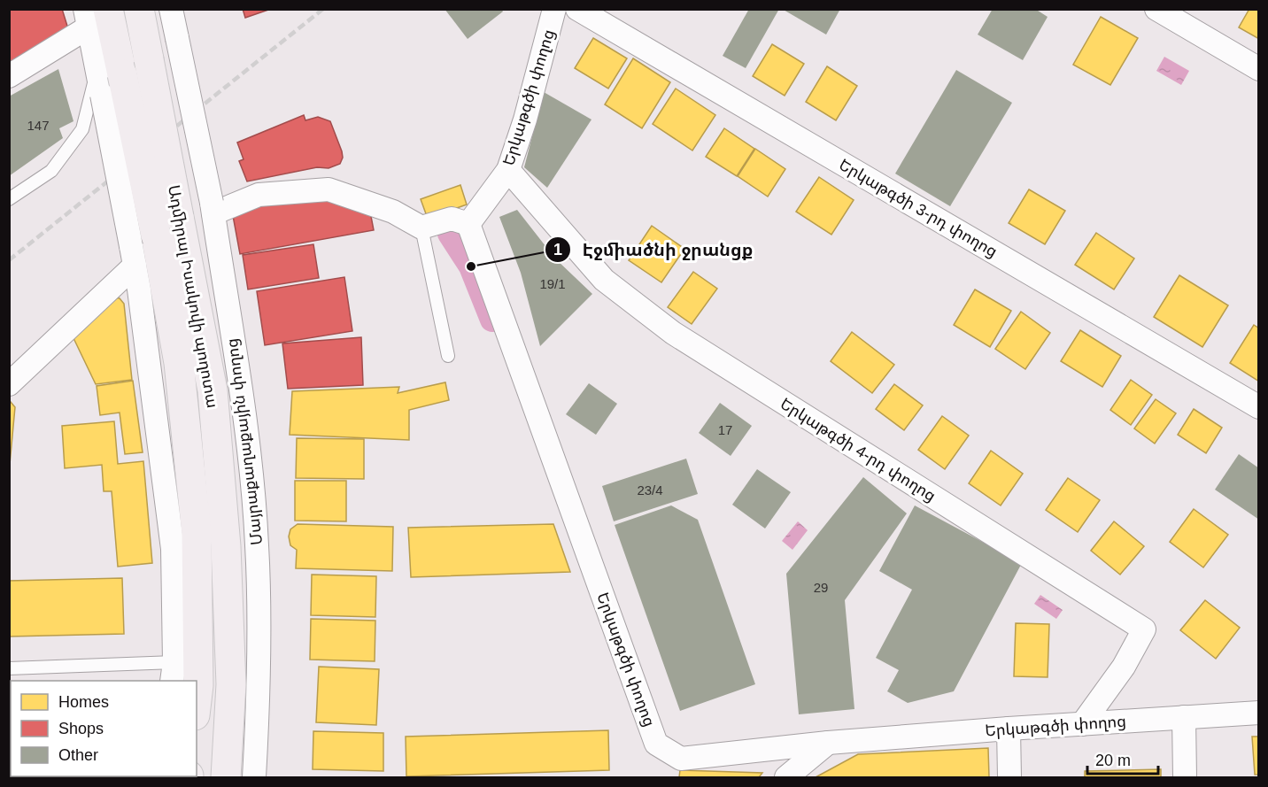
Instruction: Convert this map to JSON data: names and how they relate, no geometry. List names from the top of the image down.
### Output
{
  "streets": {
    "highway": ["Ադմիրալ Իսակովի պողոտա"],
    "street": [
      "Երկաթգծի փողոց",
      "Երկաթգծի 3-րդ փողոց",
      "Մայրաքաղաքային փողոց",
      "Երկաթգծի 4-րդ փողոց"
    ]
  },
  "crossings": [
    ["Երկաթգծի փողոց", "Երկաթգծի 4-րդ փողոց"]
  ],
  "places": ["Էջմիածնի ջրանցք"],
  "house_numbers": [
    "147",
    "19/1",
    "17",
    "23/4",
    "29"
  ],
  "legend": ["Homes", "Shops", "Other"],
  "scale_bar": "20 m"
}
